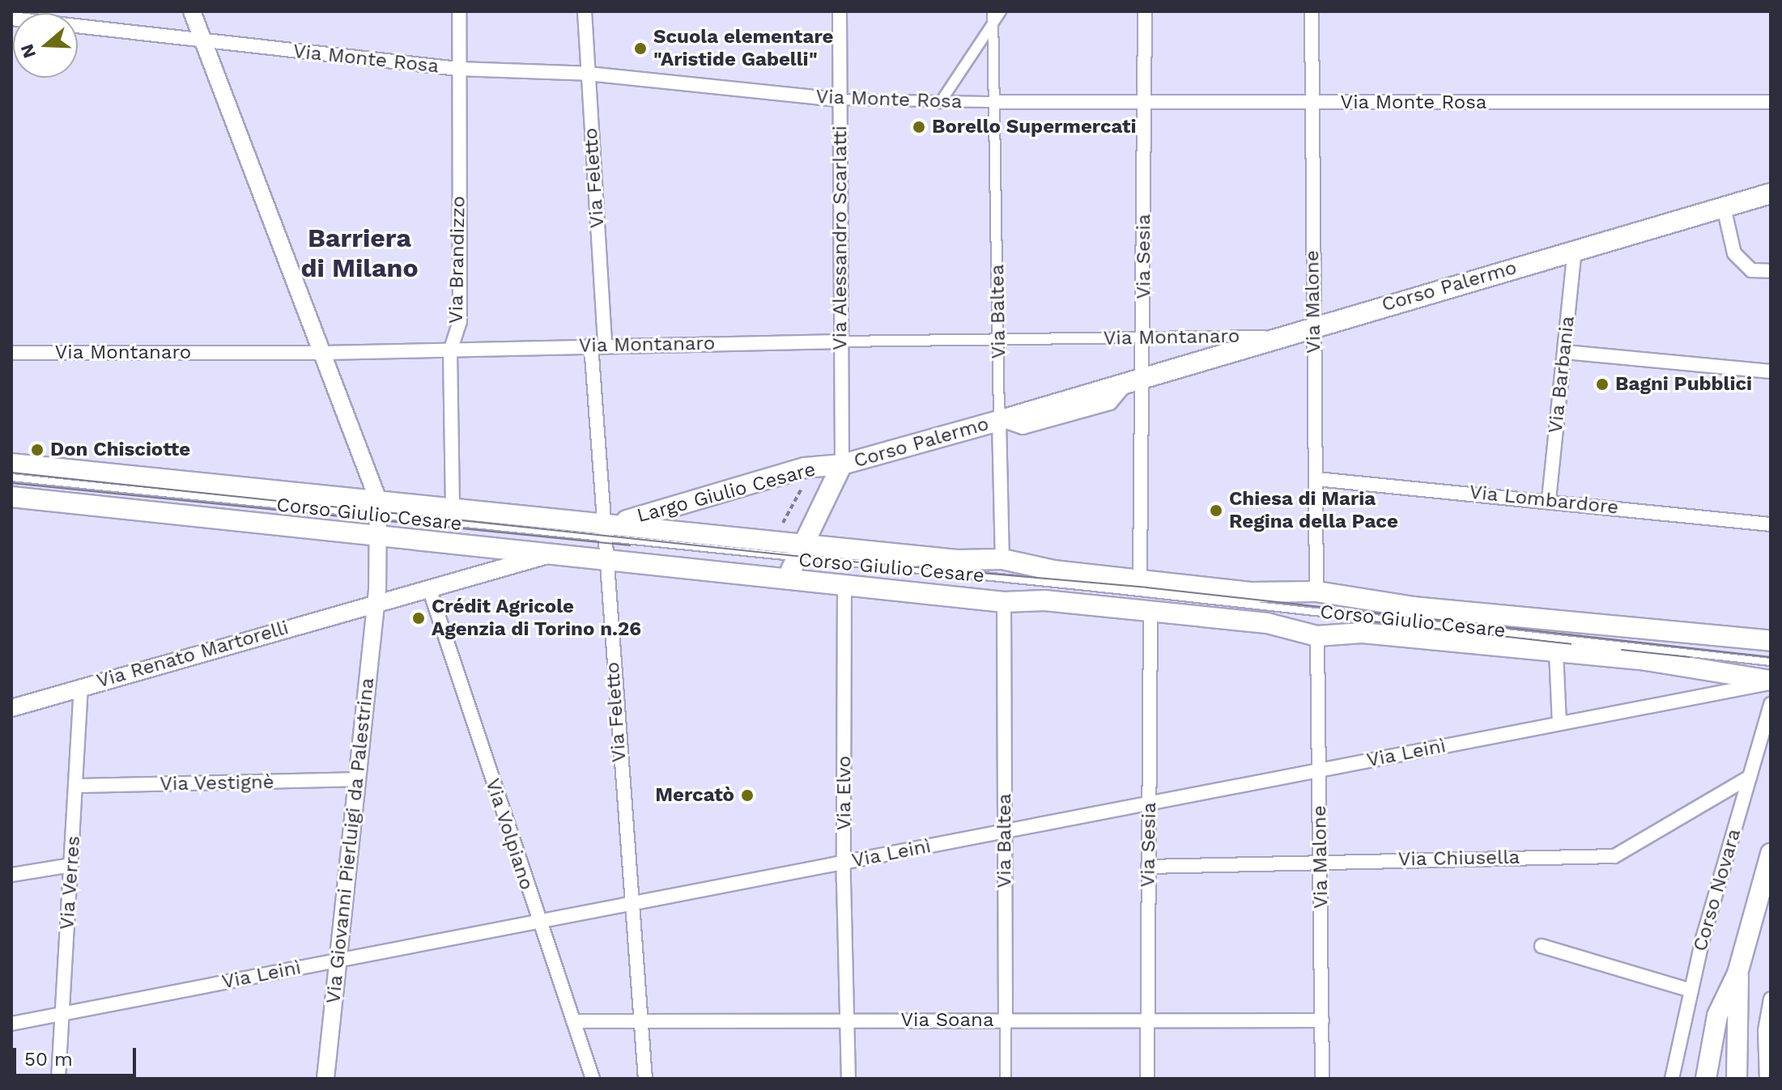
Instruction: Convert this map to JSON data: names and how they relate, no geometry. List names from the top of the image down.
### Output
{
  "streets": {
    "main road": ["Corso Palermo", "Largo Giulio Cesare", "Corso Giulio Cesare"],
    "street": [
      "Via Monte Rosa",
      "Via Feletto",
      "Via Alessandro Scarlatti",
      "Via Sesia",
      "Via Brandizzo",
      "Via Malone",
      "Via Baltea",
      "Via Montanaro",
      "Via Barbania",
      "Via Lombardore",
      "Via Renato Martorelli",
      "Via Leinì",
      "Via Vestignè",
      "Via Elvo",
      "Via Volpiano",
      "Via Giovanni Pierluigi da Palestrina",
      "Via Chiusella",
      "Via Verres",
      "Corso Novara",
      "Via Soana"
    ]
  },
  "crossings": [
    ["Via Monte Rosa", "Via Feletto"],
    ["Via Monte Rosa", "Via Alessandro Scarlatti"],
    ["Via Monte Rosa", "Via Sesia"],
    ["Via Monte Rosa", "Via Brandizzo"],
    ["Via Monte Rosa", "Via Malone"],
    ["Via Monte Rosa", "Via Baltea"],
    ["Via Feletto", "Via Montanaro"],
    ["Via Feletto", "Largo Giulio Cesare"],
    ["Via Feletto", "Corso Giulio Cesare"],
    ["Via Feletto", "Via Leinì"],
    ["Via Feletto", "Via Soana"],
    ["Via Alessandro Scarlatti", "Corso Palermo"],
    ["Via Alessandro Scarlatti", "Via Montanaro"],
    ["Via Alessandro Scarlatti", "Largo Giulio Cesare"],
    ["Via Sesia", "Corso Palermo"],
    ["Via Sesia", "Via Montanaro"],
    ["Via Sesia", "Corso Giulio Cesare"],
    ["Via Sesia", "Via Leinì"],
    ["Via Sesia", "Via Chiusella"],
    ["Via Sesia", "Via Soana"],
    ["Via Brandizzo", "Via Montanaro"],
    ["Via Brandizzo", "Largo Giulio Cesare"],
    ["Corso Palermo", "Via Malone"],
    ["Corso Palermo", "Via Baltea"],
    ["Corso Palermo", "Via Montanaro"],
    ["Corso Palermo", "Via Barbania"],
    ["Corso Palermo", "Largo Giulio Cesare"],
    ["Via Malone", "Via Lombardore"],
    ["Via Malone", "Corso Giulio Cesare"],
    ["Via Malone", "Via Leinì"],
    ["Via Malone", "Via Chiusella"],
    ["Via Malone", "Via Soana"],
    ["Via Baltea", "Via Montanaro"],
    ["Via Baltea", "Corso Giulio Cesare"],
    ["Via Baltea", "Via Leinì"],
    ["Via Baltea", "Via Soana"],
    ["Via Barbania", "Via Lombardore"],
    ["Largo Giulio Cesare", "Corso Giulio Cesare"],
    ["Largo Giulio Cesare", "Via Renato Martorelli"],
    ["Largo Giulio Cesare", "Via Elvo"],
    ["Largo Giulio Cesare", "Via Volpiano"],
    ["Largo Giulio Cesare", "Via Giovanni Pierluigi da Palestrina"],
    ["Corso Giulio Cesare", "Via Leinì"],
    ["Corso Giulio Cesare", "Via Elvo"],
    ["Via Renato Martorelli", "Via Giovanni Pierluigi da Palestrina"],
    ["Via Renato Martorelli", "Via Verres"],
    ["Via Leinì", "Via Elvo"],
    ["Via Leinì", "Via Volpiano"],
    ["Via Leinì", "Via Giovanni Pierluigi da Palestrina"],
    ["Via Leinì", "Via Verres"],
    ["Via Vestignè", "Via Giovanni Pierluigi da Palestrina"],
    ["Via Vestignè", "Via Verres"],
    ["Via Elvo", "Via Soana"],
    ["Via Volpiano", "Via Soana"],
    ["Via Chiusella", "Corso Novara"]
  ],
  "districts": ["Barriera di Milano"],
  "places": [
    "Scuola elementare \"Aristide Gabelli\"",
    "Borello Supermercati",
    "Bagni Pubblici",
    "Don Chisciotte",
    "Chiesa di Maria Regina della Pace",
    "Crédit Agricole Agenzia di Torino n.26",
    "Mercatò"
  ],
  "scale_bar": "50 m",
  "north": "left"
}
